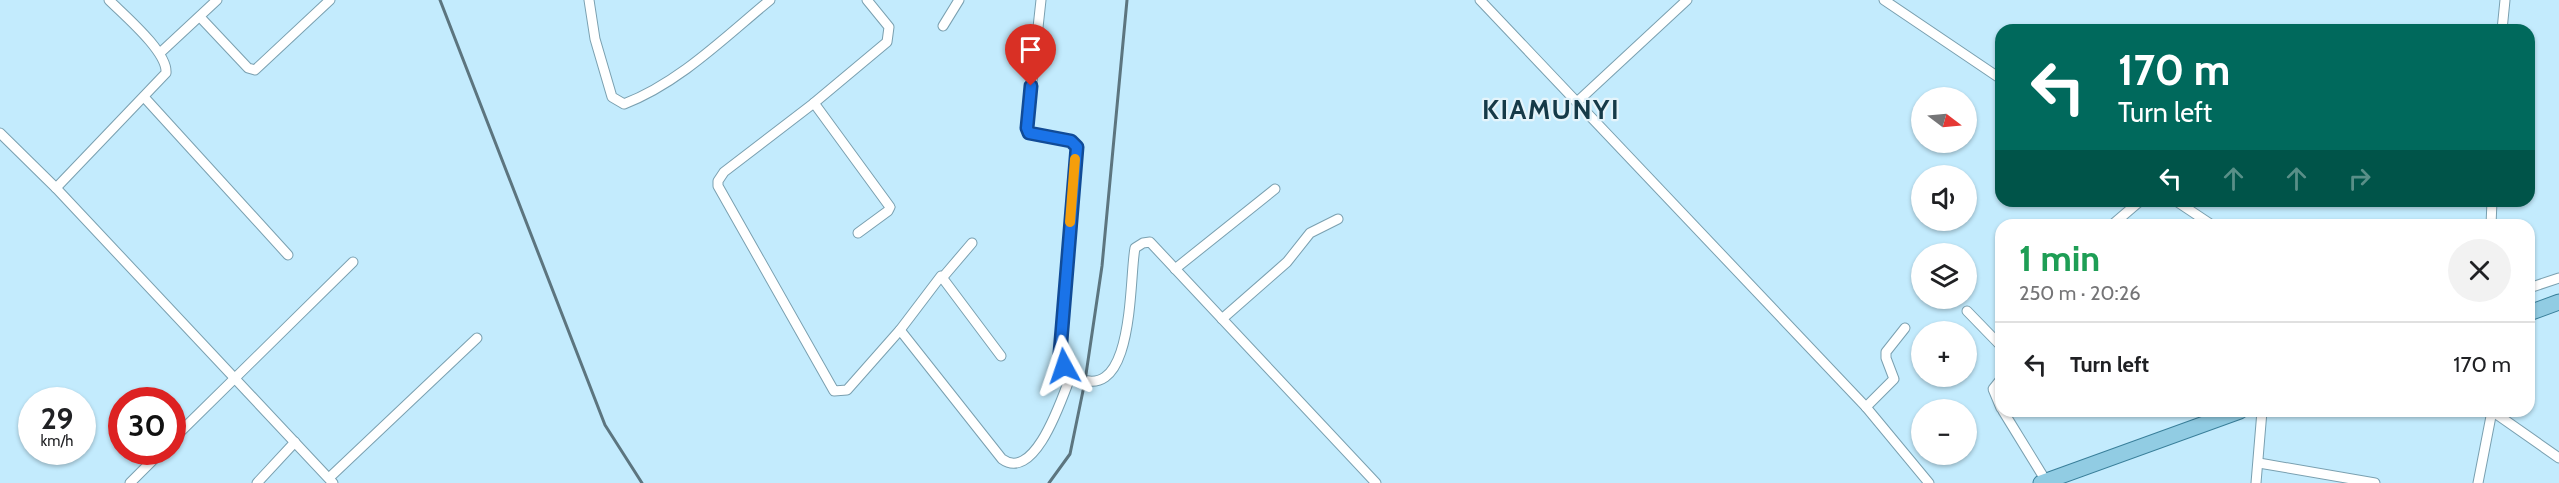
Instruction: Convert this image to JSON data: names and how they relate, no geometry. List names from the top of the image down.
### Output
{
  "districts": ["KIAMUNYI"],
  "north": "right",
  "page": {
    "turn": ["170 m", "Turn left"],
    "map_buttons": ["+", "−"],
    "heading": ["1 min", "250 m · 20:26"],
    "list": [
      {
        "name": "Turn left",
        "value": "170 m"
      }
    ],
    "speed": "29 km/h",
    "limit": "30"
  }
}
